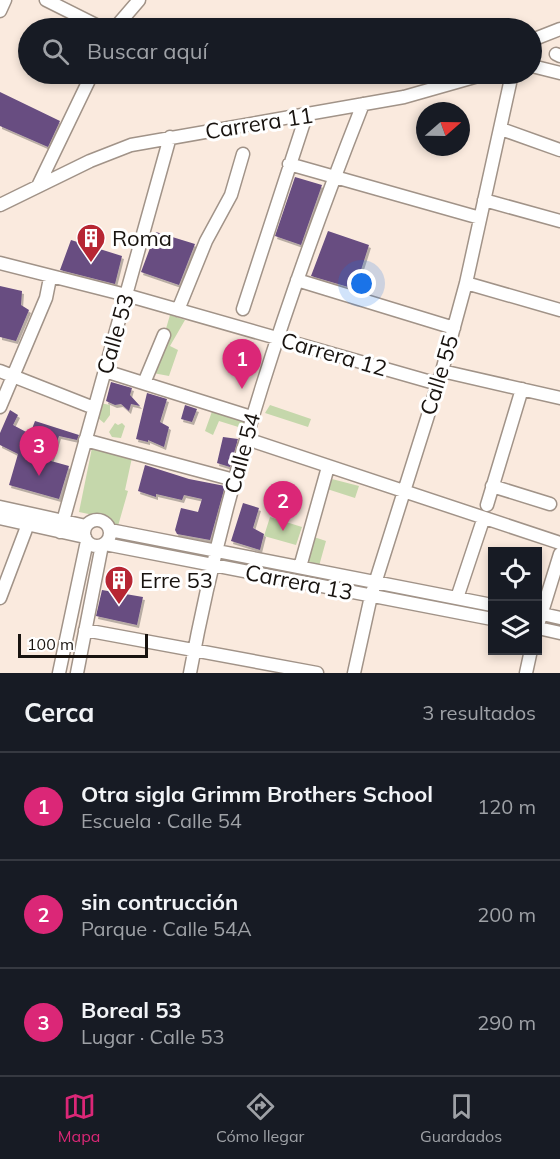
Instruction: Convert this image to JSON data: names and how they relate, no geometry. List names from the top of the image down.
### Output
{
  "streets": {
    "street": [
      "Carrera 11",
      "Calle 53",
      "Carrera 12",
      "Calle 55",
      "Calle 54",
      "Carrera 13"
    ]
  },
  "crossings": [
    ["Carrera 11", "Calle 53"],
    ["Carrera 11", "Calle 54"],
    ["Calle 53", "Carrera 12"],
    ["Carrera 12", "Calle 55"],
    ["Carrera 12", "Calle 54"],
    ["Calle 55", "Carrera 13"],
    ["Calle 54", "Carrera 13"]
  ],
  "places": {
    "building": ["Roma", "Erre 53"]
  },
  "scale_bar": "100 m",
  "north": "right",
  "page": {
    "search": "Buscar aquí",
    "pins": ["1", "3", "2"],
    "scale": "100 m",
    "heading": ["Cerca", "3 resultados"],
    "list": [
      {
        "mark": "1",
        "name": "Otra sigla Grimm Brothers School",
        "note": "Escuela · Calle 54",
        "value": "120 m"
      },
      {
        "mark": "2",
        "name": "sin contrucción",
        "note": "Parque · Calle 54A",
        "value": "200 m"
      },
      {
        "mark": "3",
        "name": "Boreal 53",
        "note": "Lugar · Calle 53",
        "value": "290 m"
      }
    ],
    "nav": ["Mapa", "Cómo llegar", "Guardados"]
  }
}
